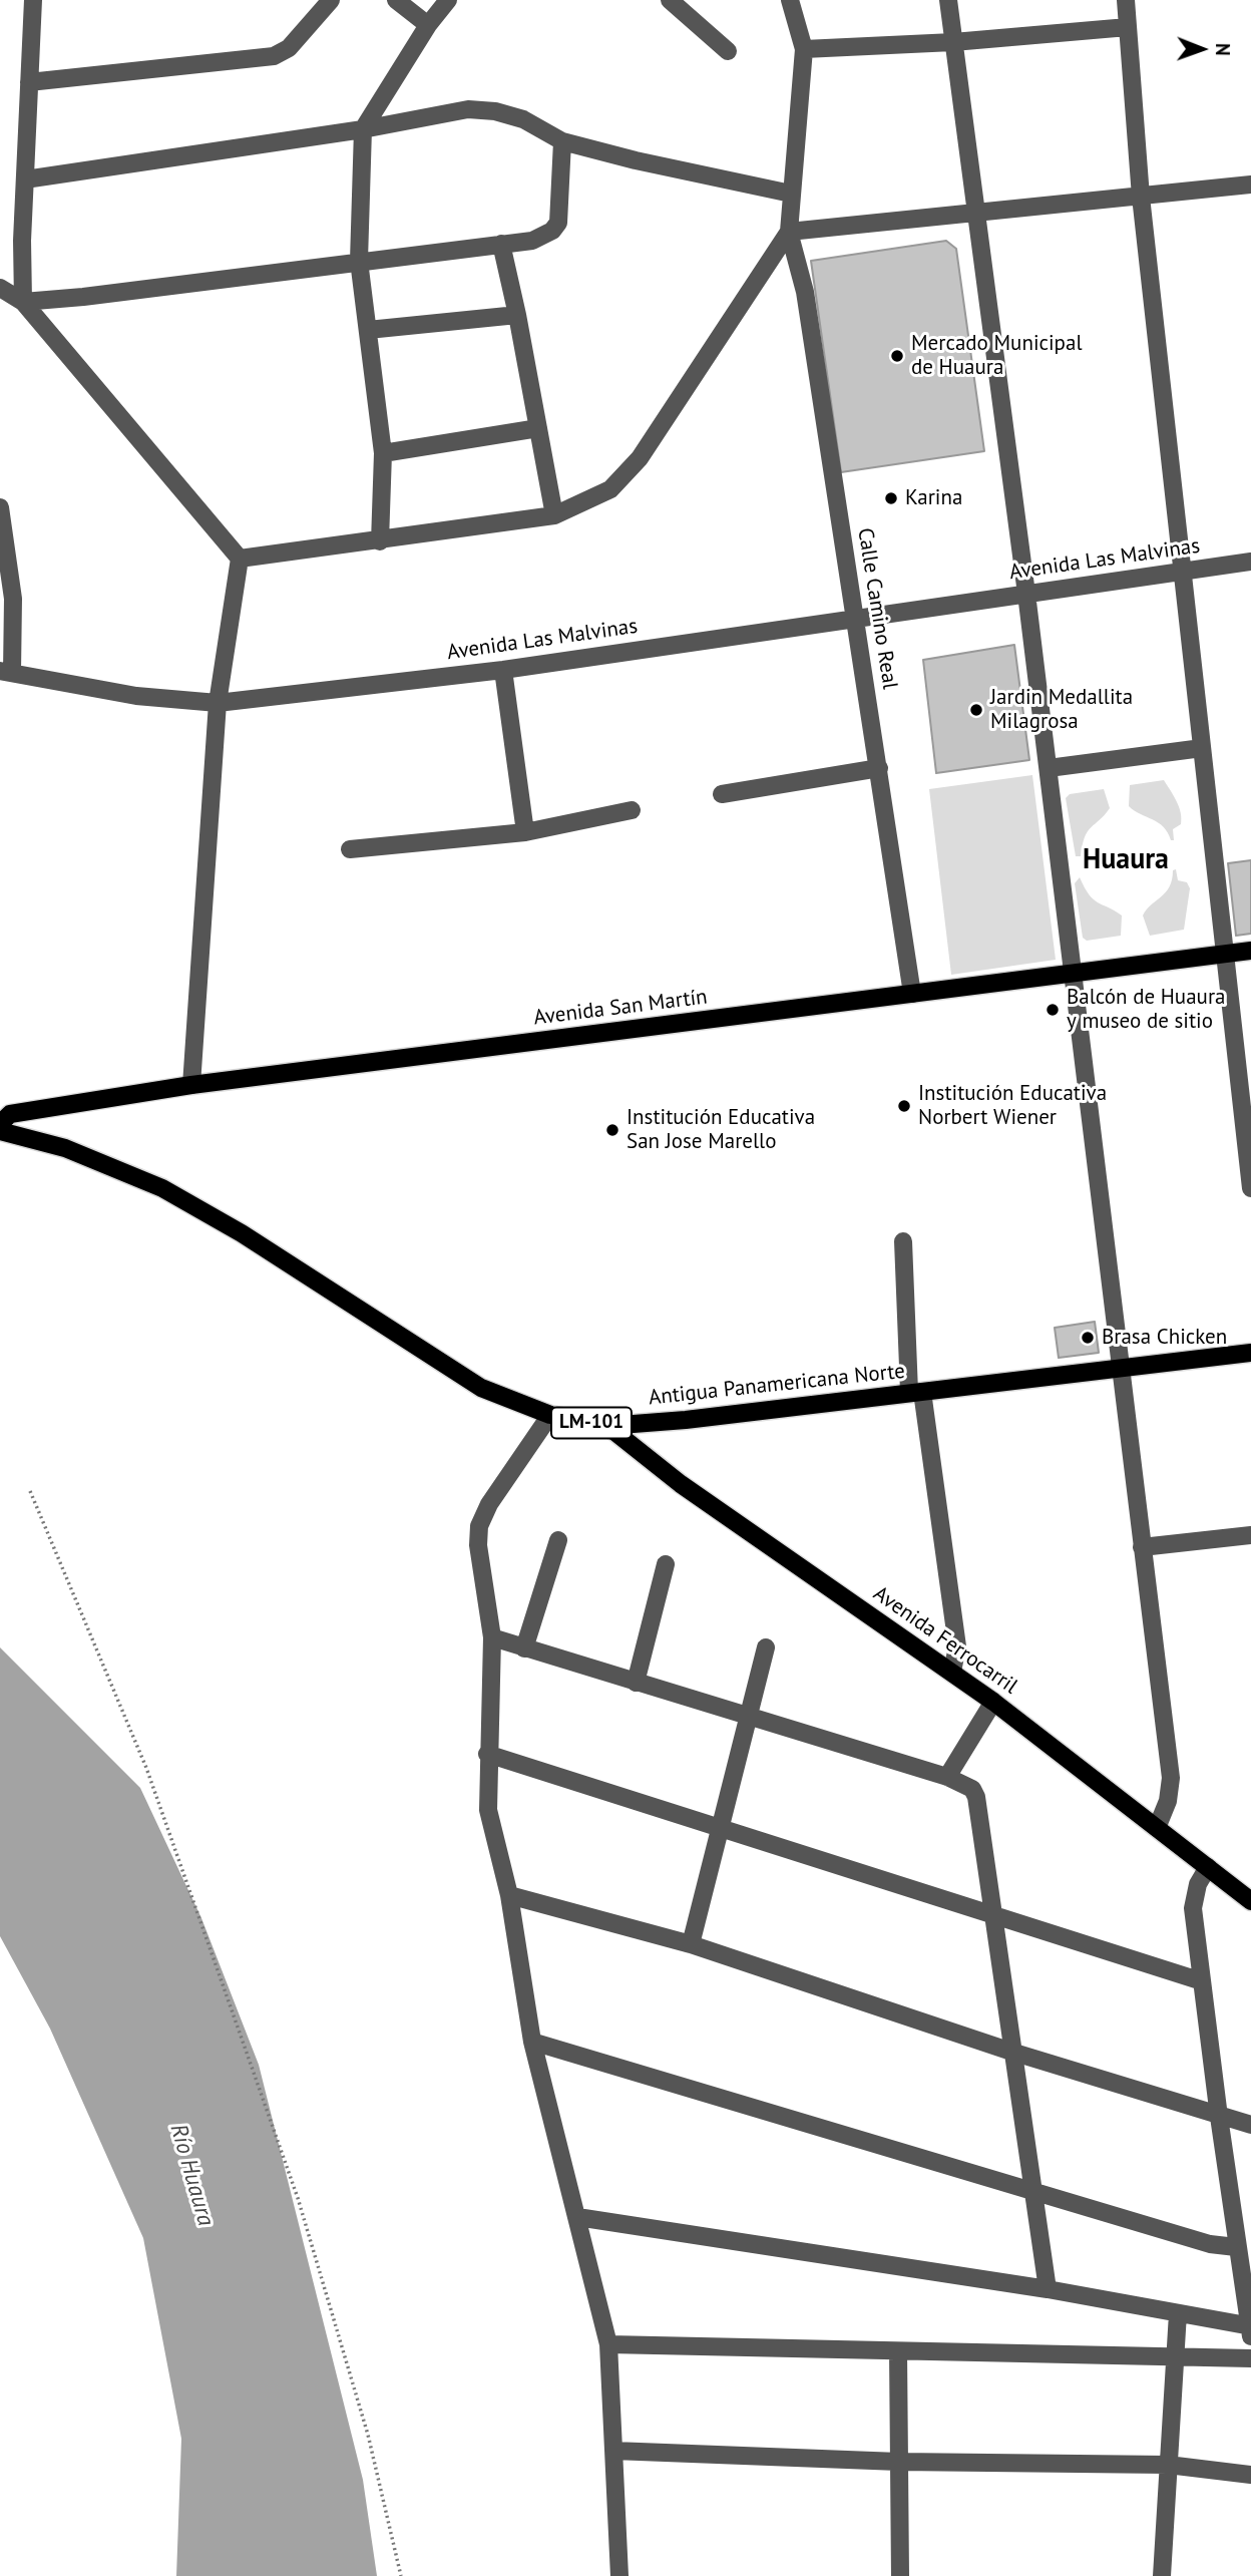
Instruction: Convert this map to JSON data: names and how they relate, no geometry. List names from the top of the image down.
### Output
{
  "streets": {
    "main road": [
      "Avenida San Martín",
      "Antigua Panamericana Norte",
      "LM-101",
      "Avenida Ferrocarril"
    ],
    "street": ["Avenida Las Malvinas", "Calle Camino Real"]
  },
  "crossings": [
    ["Avenida Las Malvinas", "Calle Camino Real"],
    ["Calle Camino Real", "Avenida San Martín"],
    ["Antigua Panamericana Norte", "Avenida Ferrocarril"]
  ],
  "districts": ["Huaura"],
  "water": ["Río Huaura"],
  "places": [
    "Mercado Municipal de Huaura",
    "Karina",
    "Jardin Medallita Milagrosa",
    "Balcón de Huaura y museo de sitio",
    "Institución Educativa Norbert Wiener",
    "Institución Educativa San Jose Marello",
    "Brasa Chicken"
  ],
  "north": "right"
}
